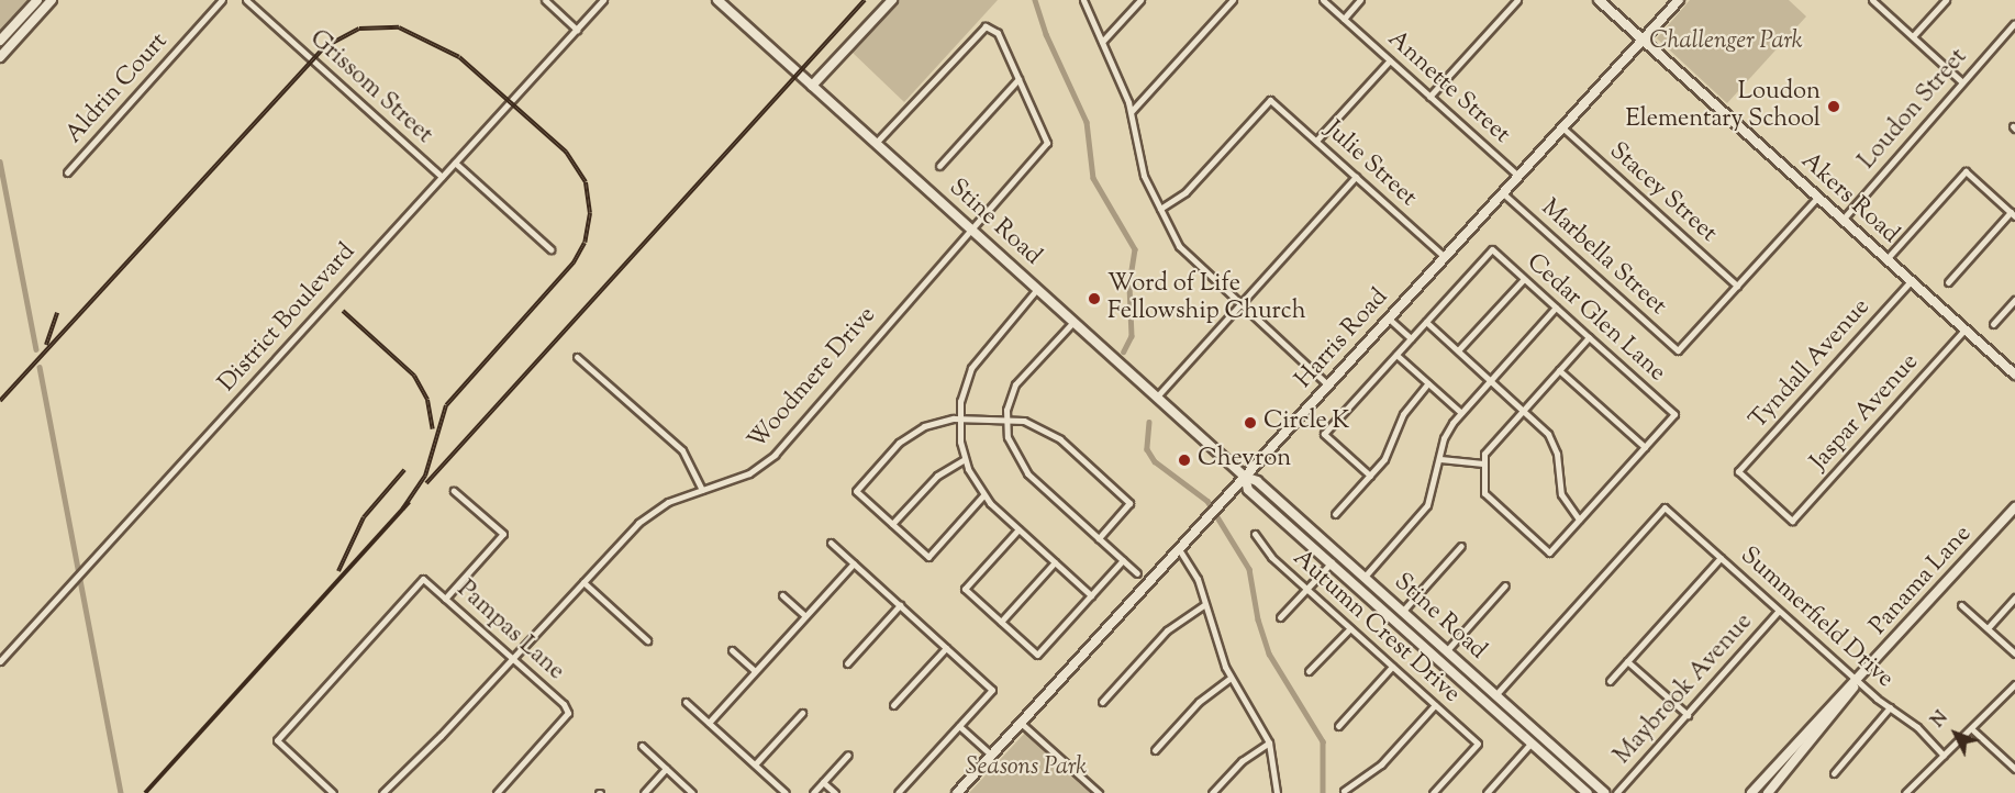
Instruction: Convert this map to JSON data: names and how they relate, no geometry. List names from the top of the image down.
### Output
{
  "streets": {
    "main road": [
      "Akers Road",
      "Stine Road",
      "Harris Road",
      "Panama Lane"
    ],
    "street": [
      "Grissom Street",
      "Annette Street",
      "Aldrin Court",
      "Loudon Street",
      "Julie Street",
      "Stacey Street",
      "Marbella Street",
      "District Boulevard",
      "Cedar Glen Lane",
      "Tyndall Avenue",
      "Woodmere Drive",
      "Jaspar Avenue",
      "Summerfield Drive",
      "Autumn Crest Drive",
      "Pampas Lane",
      "Maybrook Avenue"
    ]
  },
  "crossings": [
    ["Grissom Street", "District Boulevard"],
    ["Annette Street", "Harris Road"],
    ["Loudon Street", "Akers Road"],
    ["Julie Street", "Harris Road"],
    ["Stacey Street", "Marbella Street"],
    ["Stacey Street", "Harris Road"],
    ["Akers Road", "Harris Road"],
    ["Akers Road", "Tyndall Avenue"],
    ["Akers Road", "Jaspar Avenue"],
    ["Stine Road", "Harris Road"],
    ["Stine Road", "Woodmere Drive"],
    ["Stine Road", "Summerfield Drive"],
    ["Marbella Street", "Harris Road"],
    ["Tyndall Avenue", "Jaspar Avenue"],
    ["Woodmere Drive", "Pampas Lane"],
    ["Panama Lane", "Summerfield Drive"],
    ["Summerfield Drive", "Maybrook Avenue"]
  ],
  "parks": ["Challenger Park", "Seasons Park"],
  "places": [
    "Loudon Elementary School",
    "Word of Life Fellowship Church",
    "Circle K",
    "Chevron"
  ],
  "north": "top left"
}
